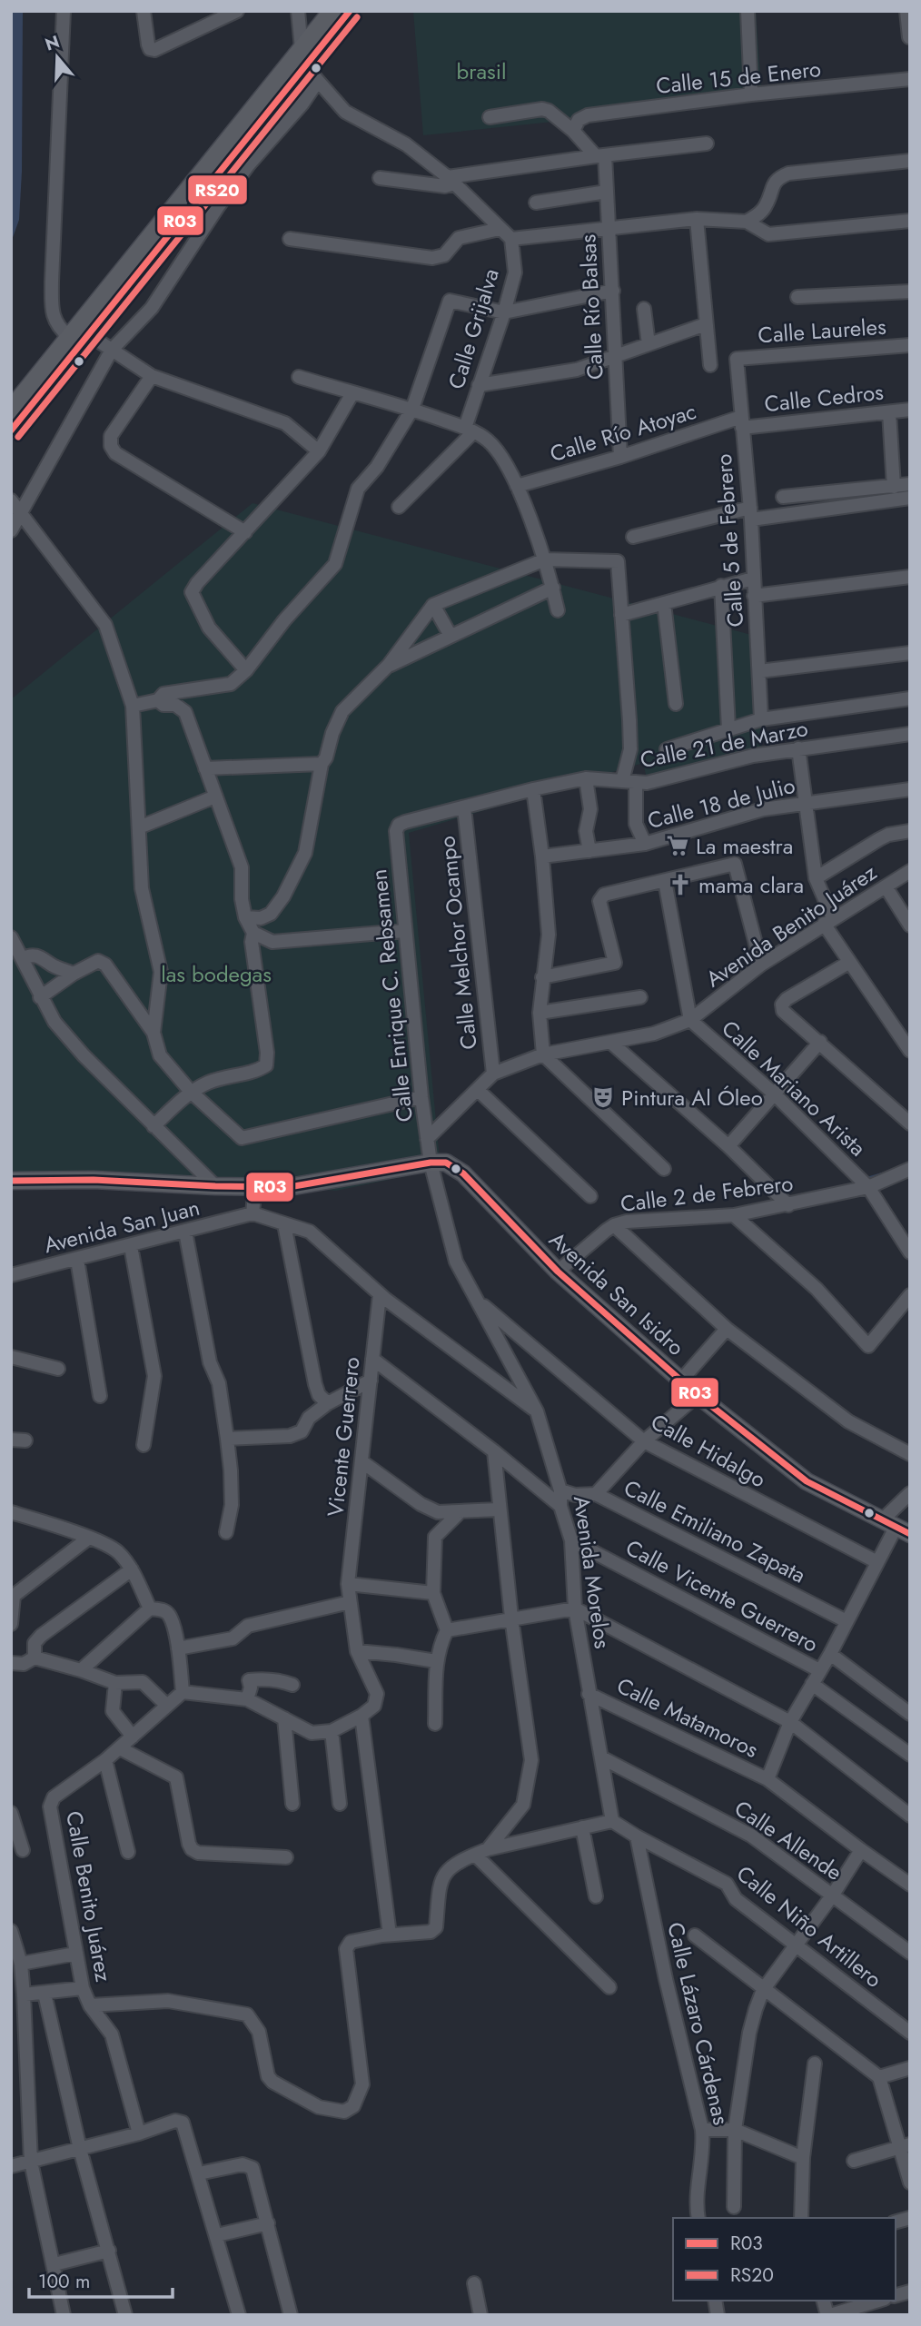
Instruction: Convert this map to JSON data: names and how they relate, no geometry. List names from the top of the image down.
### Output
{
  "streets": {
    "main road": ["Avenida San Isidro"],
    "street": [
      "Calle 15 de Enero",
      "Calle Río Balsas",
      "Calle Grijalva",
      "Calle Laureles",
      "Calle Cedros",
      "Calle Río Atoyac",
      "Calle 5 de Febrero",
      "Calle 21 de Marzo",
      "Calle 18 de Julio",
      "Avenida Benito Juárez",
      "Calle Melchor Ocampo",
      "Calle Enrique C. Rebsamen",
      "Calle Mariano Arista",
      "Calle 2 de Febrero",
      "Avenida San Juan",
      "Vicente Guerrero",
      "Calle Hidalgo",
      "Calle Emiliano Zapata",
      "Avenida Morelos",
      "Calle Vicente Guerrero",
      "Calle Matamoros",
      "Calle Allende",
      "Calle Benito Juárez",
      "Calle Niño Artillero",
      "Calle Lázaro Cárdenas"
    ]
  },
  "crossings": [
    ["Calle Río Balsas", "Calle Río Atoyac"],
    ["Calle Laureles", "Calle 5 de Febrero"],
    ["Calle Cedros", "Calle Río Atoyac"],
    ["Calle Cedros", "Calle 5 de Febrero"],
    ["Calle Río Atoyac", "Calle 5 de Febrero"],
    ["Calle 21 de Marzo", "Calle Melchor Ocampo"],
    ["Calle 21 de Marzo", "Calle Enrique C. Rebsamen"],
    ["Avenida Benito Juárez", "Calle Melchor Ocampo"],
    ["Avenida Benito Juárez", "Calle Enrique C. Rebsamen"],
    ["Avenida Benito Juárez", "Calle Mariano Arista"],
    ["Calle Enrique C. Rebsamen", "Avenida San Isidro"],
    ["Calle Enrique C. Rebsamen", "Avenida Morelos"],
    ["Calle Mariano Arista", "Calle 2 de Febrero"],
    ["Calle 2 de Febrero", "Avenida San Isidro"],
    ["Avenida San Isidro", "Avenida Morelos"],
    ["Calle Hidalgo", "Avenida Morelos"],
    ["Calle Emiliano Zapata", "Avenida Morelos"],
    ["Avenida Morelos", "Calle Vicente Guerrero"],
    ["Avenida Morelos", "Calle Matamoros"],
    ["Avenida Morelos", "Calle Allende"],
    ["Avenida Morelos", "Calle Niño Artillero"],
    ["Calle Niño Artillero", "Calle Lázaro Cárdenas"]
  ],
  "parks": ["brasil", "las bodegas"],
  "places": {
    "supermarket": ["La maestra"],
    "church": ["mama clara"],
    "theatre": ["Pintura Al Óleo"]
  },
  "lines": ["transit line R03", "transit line RS20"],
  "legend": ["R03", "RS20"],
  "scale_bar": "100 m",
  "north": "top"
}
